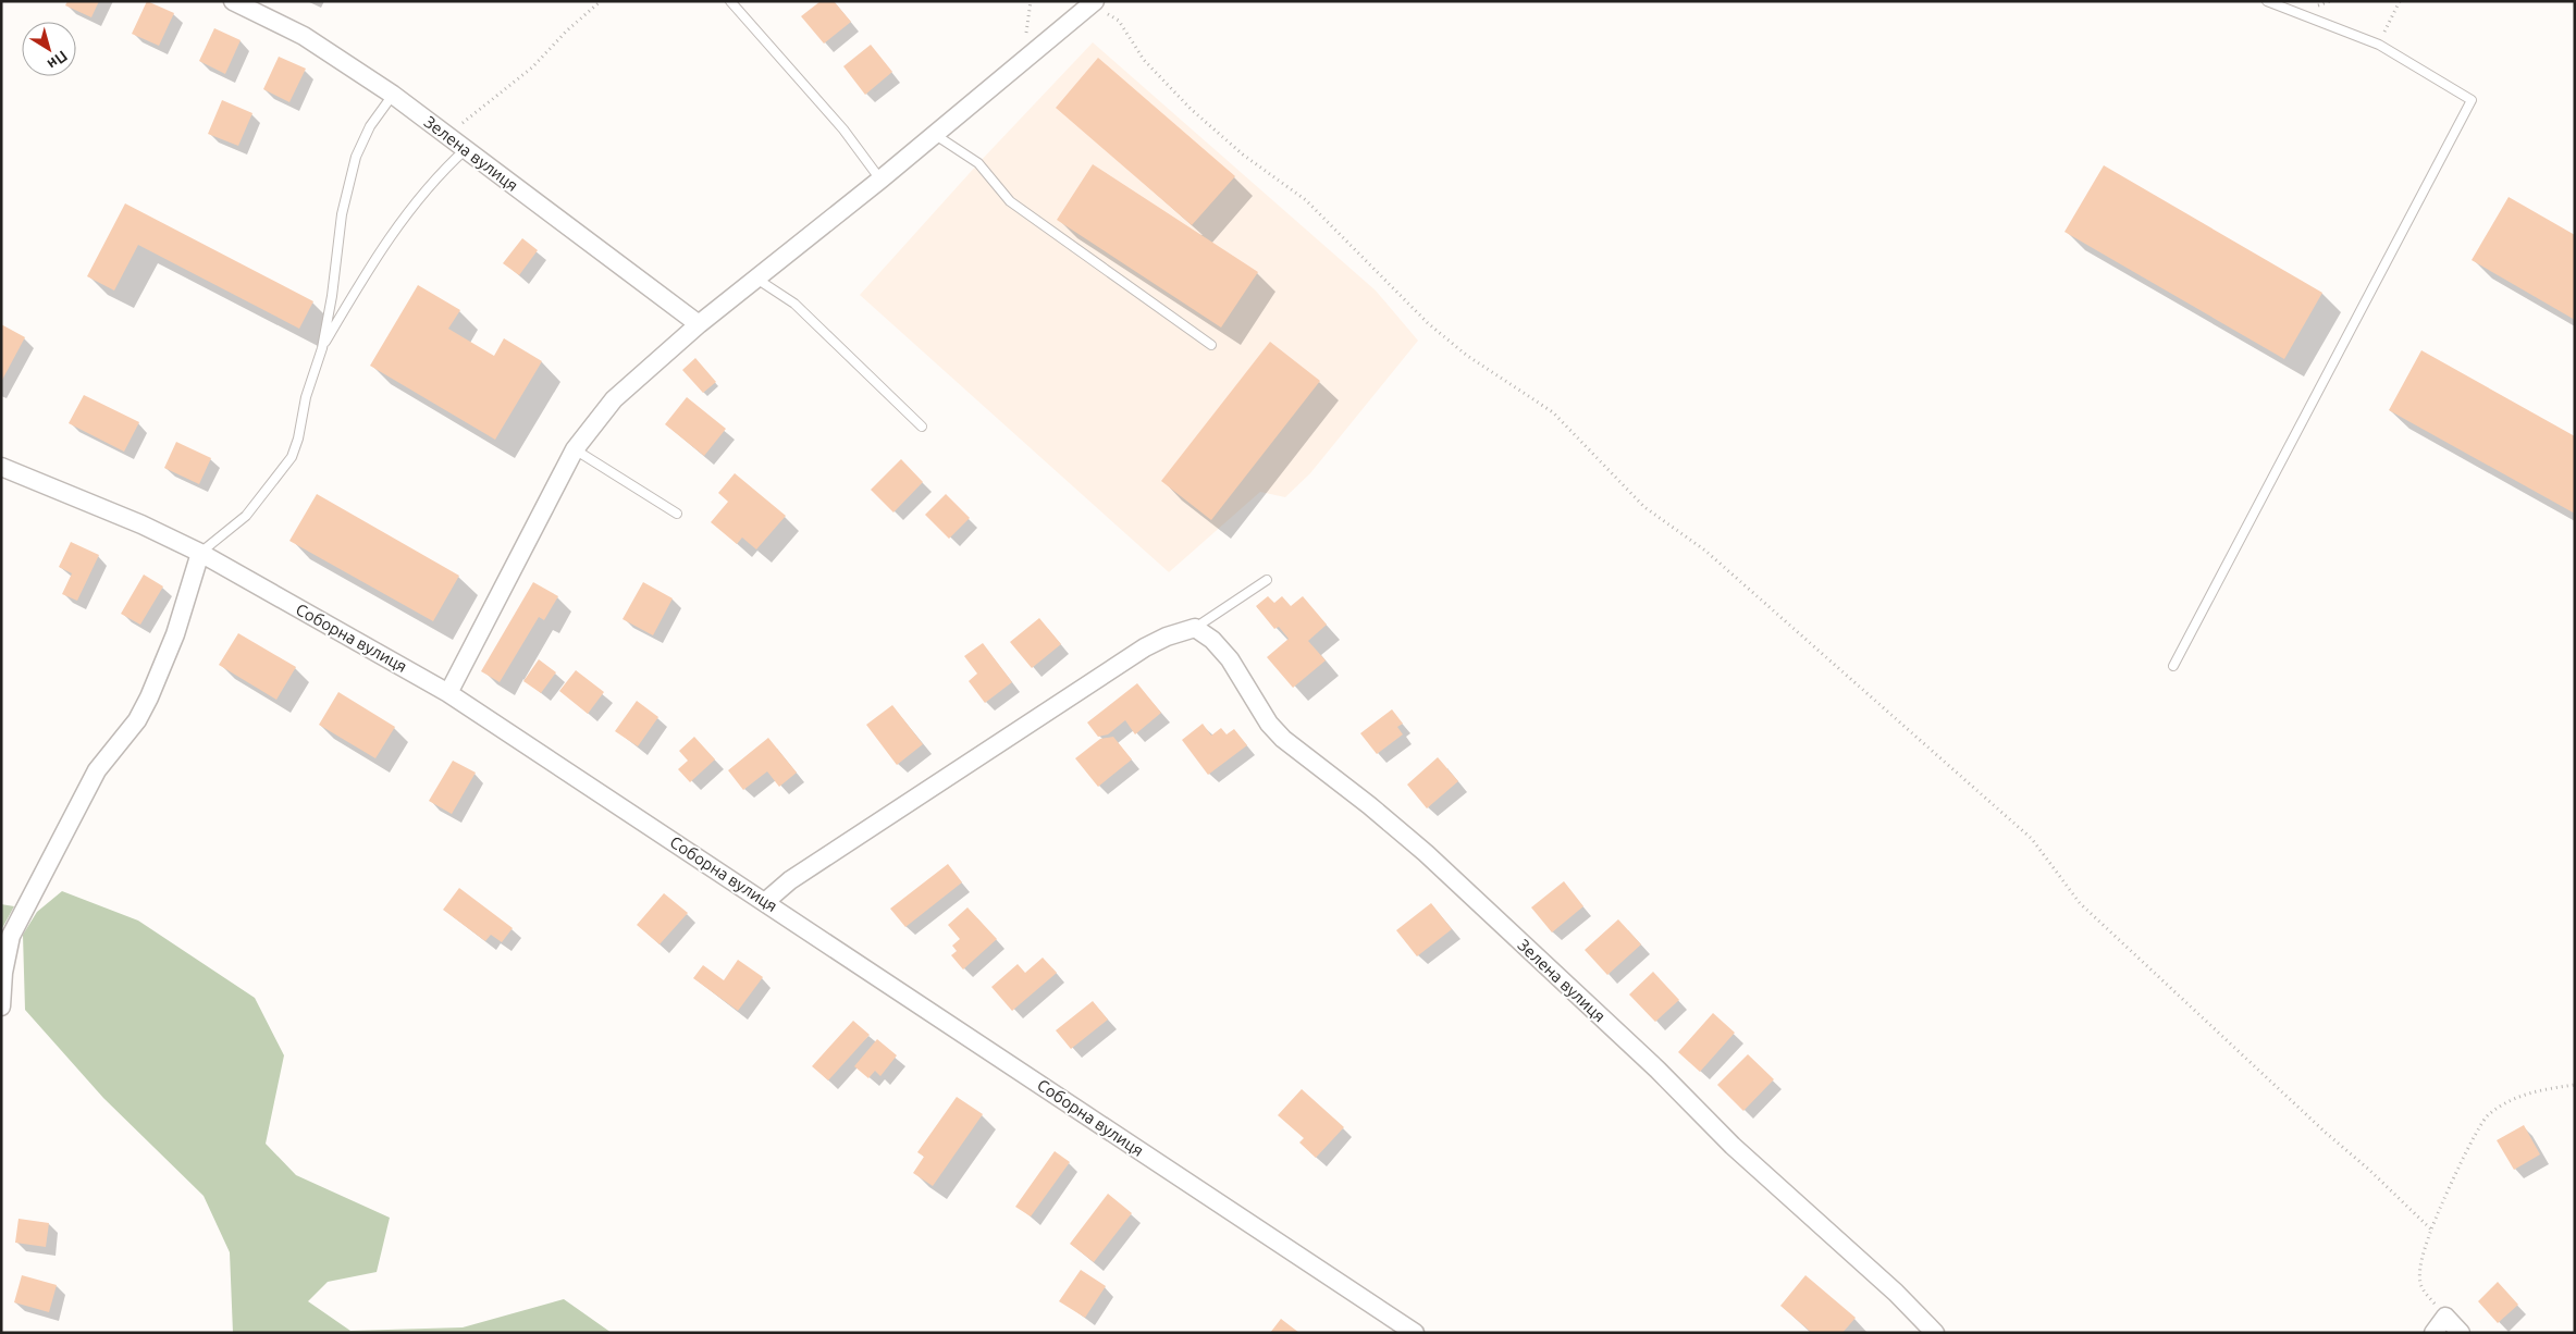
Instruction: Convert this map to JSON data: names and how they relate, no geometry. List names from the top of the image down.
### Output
{
  "streets": {
    "street": ["Зелена вулиця", "Соборна вулиця"]
  },
  "north": "bottom right"
}
